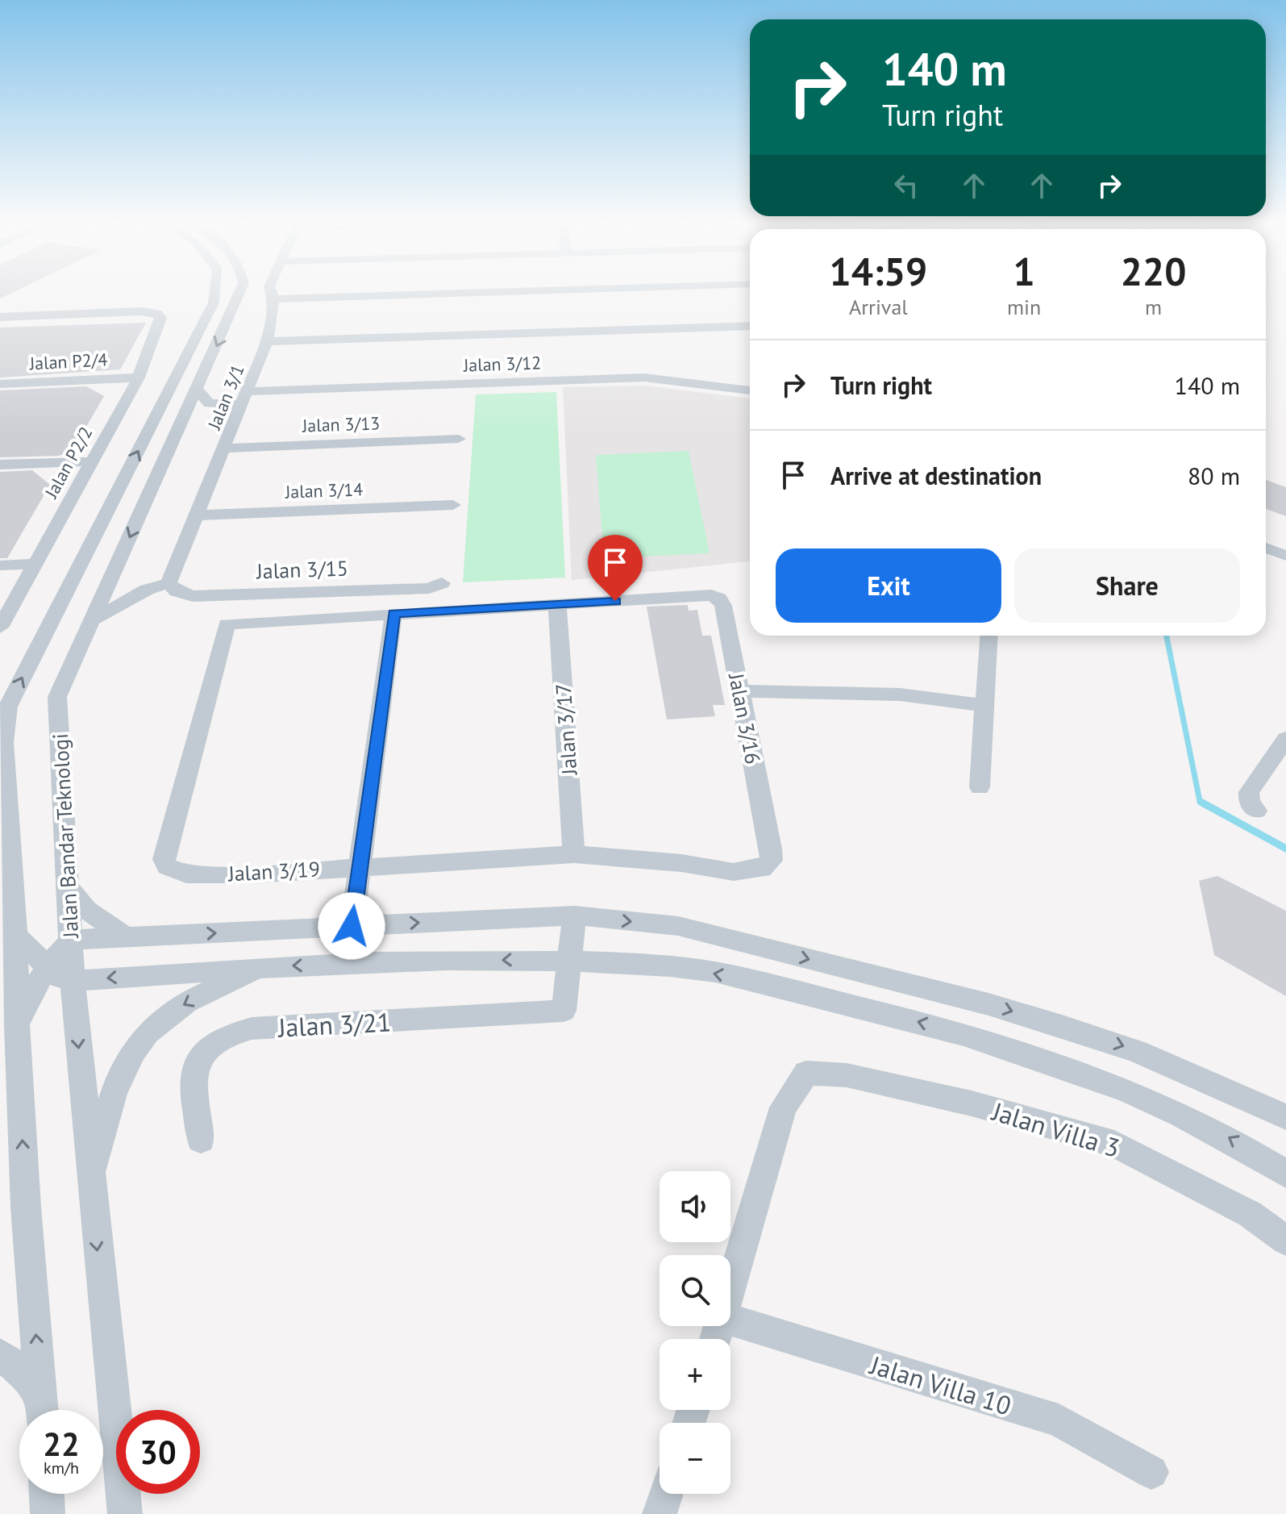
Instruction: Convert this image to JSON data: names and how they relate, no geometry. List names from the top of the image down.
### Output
{
  "streets": {
    "street": [
      "Jalan P2/4",
      "Jalan 3/12",
      "Jalan 3/1",
      "Jalan 3/13",
      "Jalan P2/2",
      "Jalan 3/14",
      "Jalan 3/15",
      "Jalan 3/16",
      "Jalan 3/17",
      "Jalan Bandar Teknologi",
      "Jalan 3/19",
      "Jalan 3/21",
      "Jalan Villa 3",
      "Jalan Villa 10"
    ]
  },
  "crossings": [
    ["Jalan P2/4", "Jalan P2/2"],
    ["Jalan 3/12", "Jalan 3/1"],
    ["Jalan 3/1", "Jalan 3/13"],
    ["Jalan 3/1", "Jalan 3/14"],
    ["Jalan 3/1", "Jalan 3/15"],
    ["Jalan 3/16", "Jalan 3/17"],
    ["Jalan 3/16", "Jalan 3/19"],
    ["Jalan 3/17", "Jalan 3/19"]
  ],
  "page": {
    "turn": ["140 m", "Turn right"],
    "eta": [
      "14:59",
      "Arrival",
      "1",
      "min",
      "220",
      "m"
    ],
    "list": [
      {
        "name": "Turn right",
        "value": "140 m"
      },
      {
        "name": "Arrive at destination",
        "value": "80 m"
      }
    ],
    "buttons": ["Exit", "Share"],
    "map_buttons": ["+", "−"],
    "speed": "22 km/h",
    "limit": "30"
  }
}
